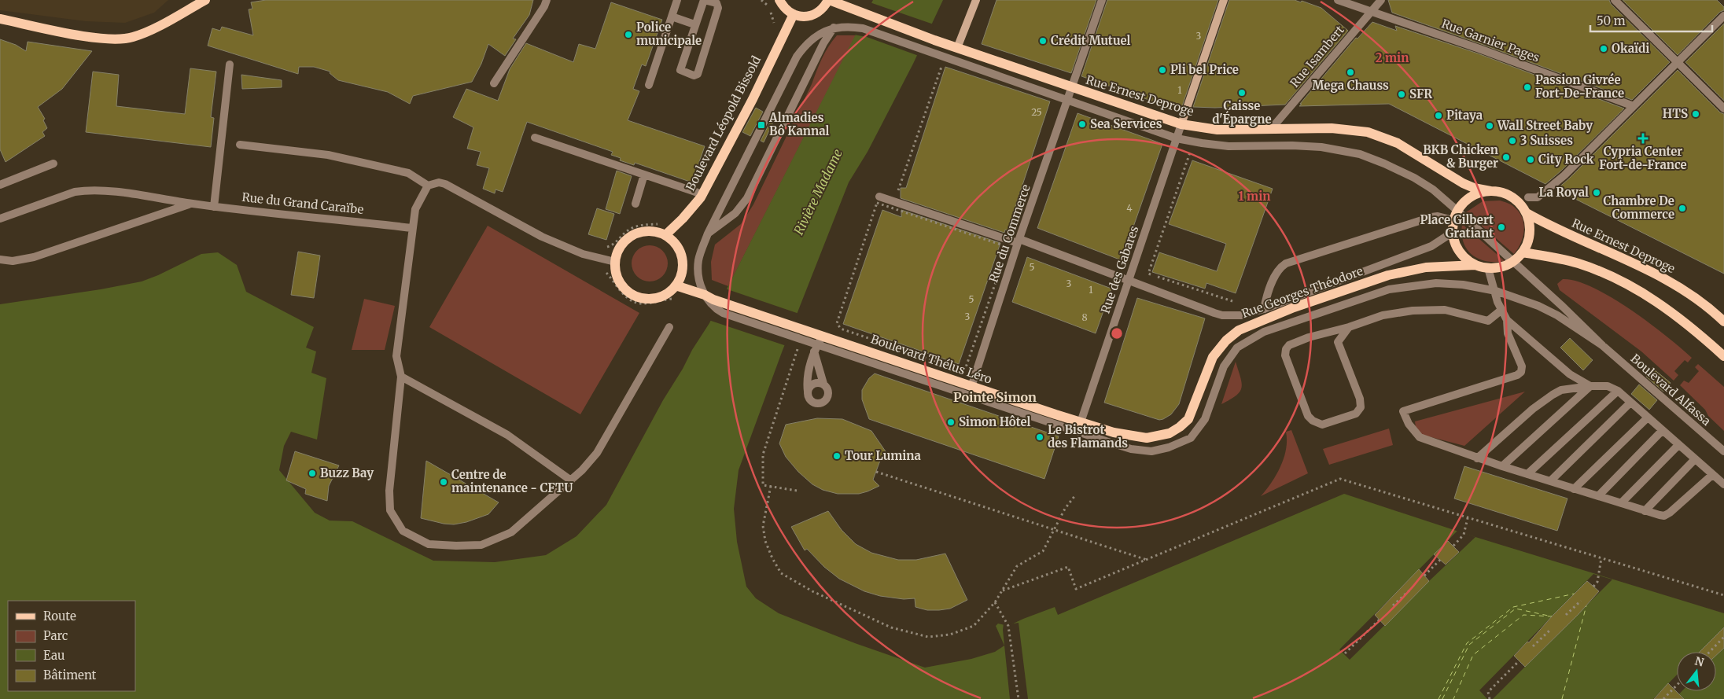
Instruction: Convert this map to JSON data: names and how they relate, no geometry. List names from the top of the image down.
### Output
{
  "streets": {
    "main road": [
      "Rue Ernest Deproge",
      "Boulevard Léopold Bissold",
      "Rue Georges Théodore",
      "Boulevard Thélus Léro"
    ],
    "street": [
      "Rue Garnier Pages",
      "Rue Isambert",
      "Rue du Grand Caraïbe",
      "Rue du Commerce",
      "Rue des Gabares",
      "Boulevard Alfassa"
    ]
  },
  "crossings": [
    ["Rue Garnier Pages", "Rue Isambert"],
    ["Rue Isambert", "Rue Ernest Deproge"],
    ["Rue Ernest Deproge", "Rue du Commerce"],
    ["Rue Ernest Deproge", "Rue des Gabares"],
    ["Boulevard Léopold Bissold", "Boulevard Thélus Léro"],
    ["Rue du Commerce", "Boulevard Thélus Léro"],
    ["Rue des Gabares", "Rue Georges Théodore"],
    ["Rue des Gabares", "Boulevard Thélus Léro"],
    ["Rue Georges Théodore", "Boulevard Thélus Léro"]
  ],
  "districts": ["Pointe Simon"],
  "water": ["Rivière Madame"],
  "places": {
    "other": [
      "Police municipale",
      "Crédit Mutuel",
      "Okaïdi",
      "Pli bel Price",
      "Mega Chauss",
      "Passion Givrée Fort-De-France",
      "Caisse d'Épargne",
      "SFR",
      "HTS",
      "Pitaya",
      "Sea Services",
      "Wall Street Baby",
      "3 Suisses",
      "BKB Chicken & Burger",
      "City Rock",
      "La Royal",
      "Chambre De Commerce",
      "Place Gilbert Gratiant",
      "Simon Hôtel",
      "Le Bistrot des Flamands",
      "Tour Lumina",
      "Buzz Bay",
      "Centre de maintenance - CFTU"
    ],
    "transit": ["Almadies Bô Kannal"],
    "health": ["Cypria Center Fort-de-France"]
  },
  "house_numbers": [
    "3",
    "1",
    "25",
    "4",
    "5",
    "3",
    "1",
    "5",
    "3",
    "8"
  ],
  "legend": [
    "Route",
    "Parc",
    "Eau",
    "Bâtiment"
  ],
  "scale_bar": "50 m",
  "north": "top",
  "rings": ["2 min", "1 min"]
}
